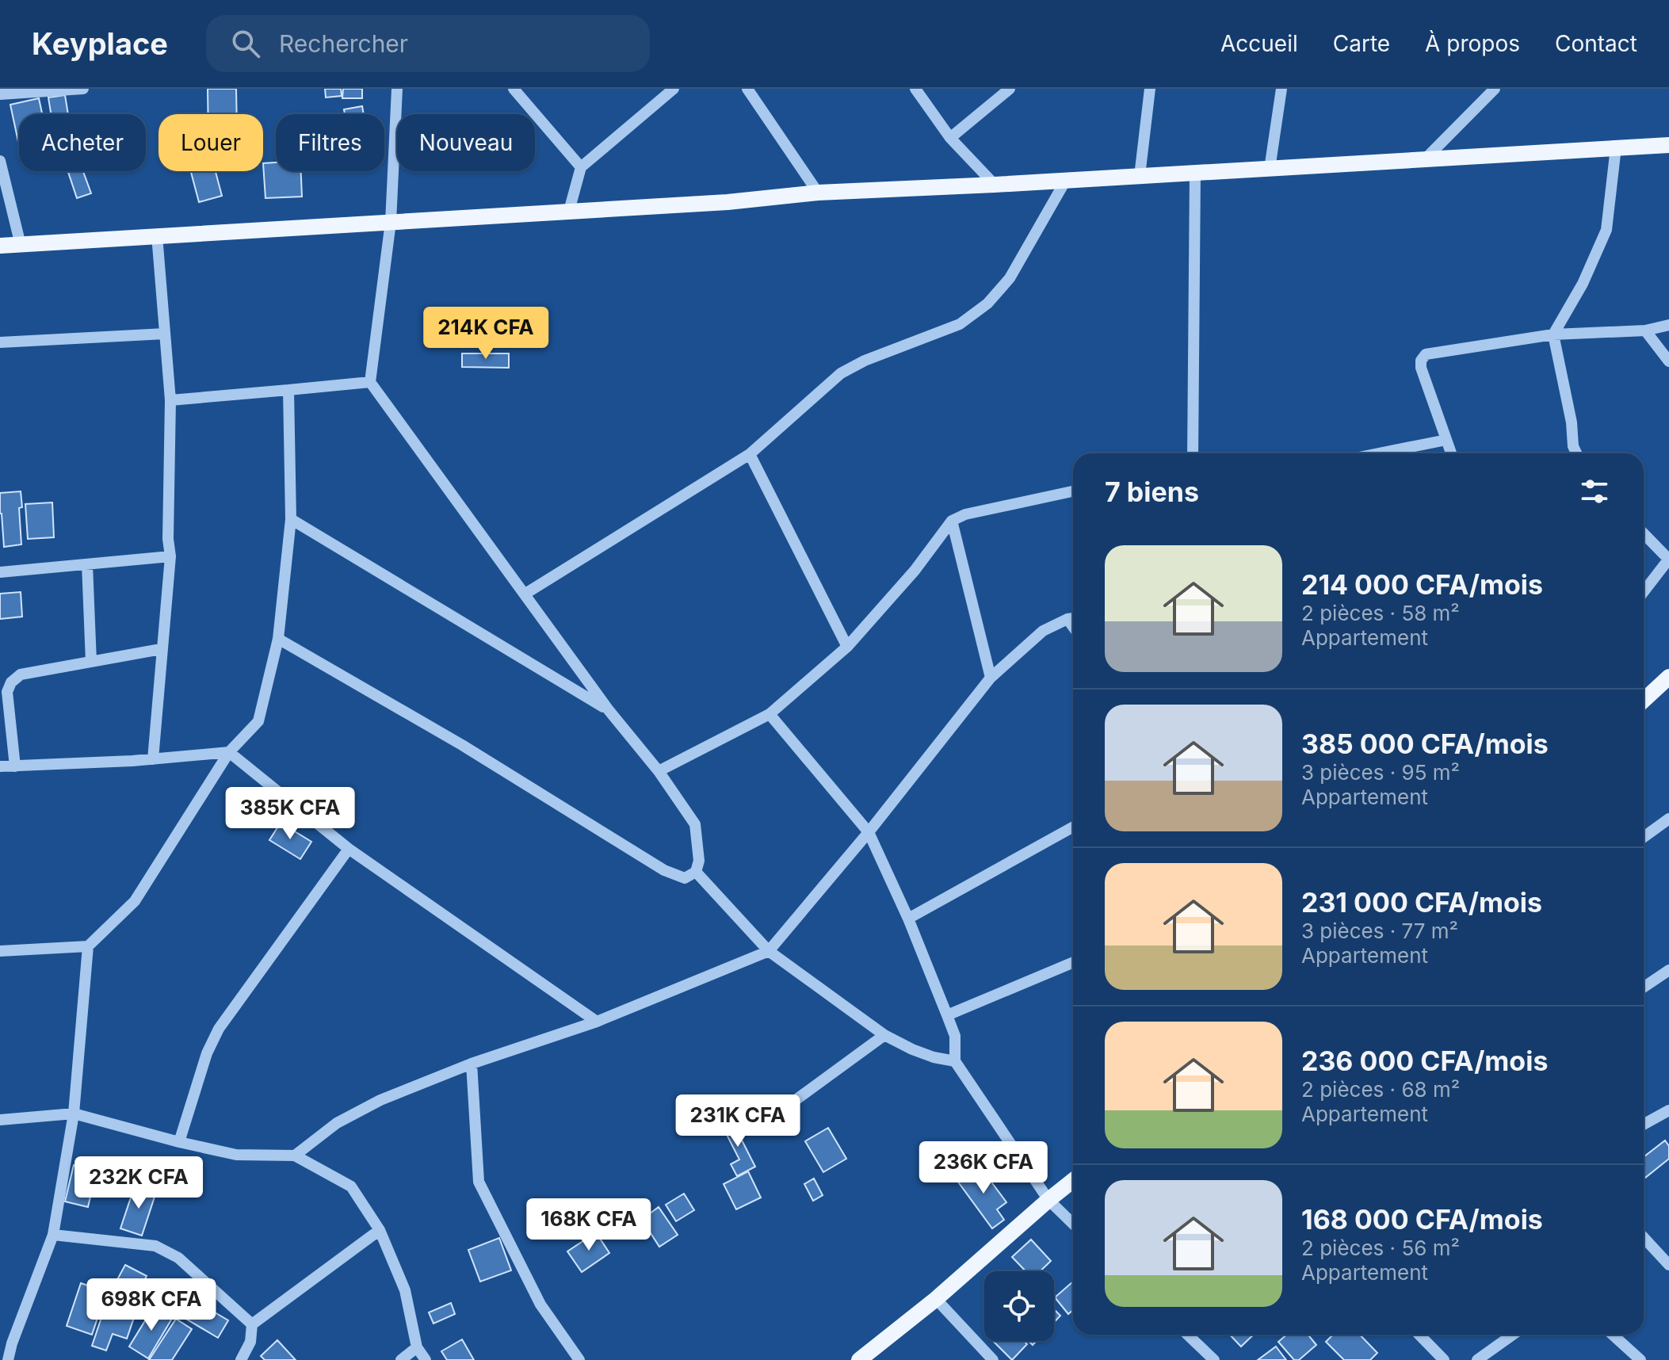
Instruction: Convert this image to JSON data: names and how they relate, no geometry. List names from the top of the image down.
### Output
{
  "page": {
    "header": "Keyplace",
    "search": "Rechercher",
    "nav": [
      "Accueil",
      "Carte",
      "À propos",
      "Contact"
    ],
    "chip": [
      "Acheter",
      "Louer",
      "Filtres",
      "Nouveau"
    ],
    "price": [
      "214K CFA",
      "385K CFA",
      "231K CFA",
      "236K CFA",
      "232K CFA",
      "168K CFA",
      "698K CFA"
    ],
    "heading": "7 biens",
    "list": [
      {
        "name": "214 000 CFA/mois",
        "note": "2 pièces · 58 m² · Appartement"
      },
      {
        "name": "385 000 CFA/mois",
        "note": "3 pièces · 95 m² · Appartement"
      },
      {
        "name": "231 000 CFA/mois",
        "note": "3 pièces · 77 m² · Appartement"
      },
      {
        "name": "236 000 CFA/mois",
        "note": "2 pièces · 68 m² · Appartement"
      },
      {
        "name": "168 000 CFA/mois",
        "note": "2 pièces · 56 m² · Appartement"
      }
    ]
  }
}
